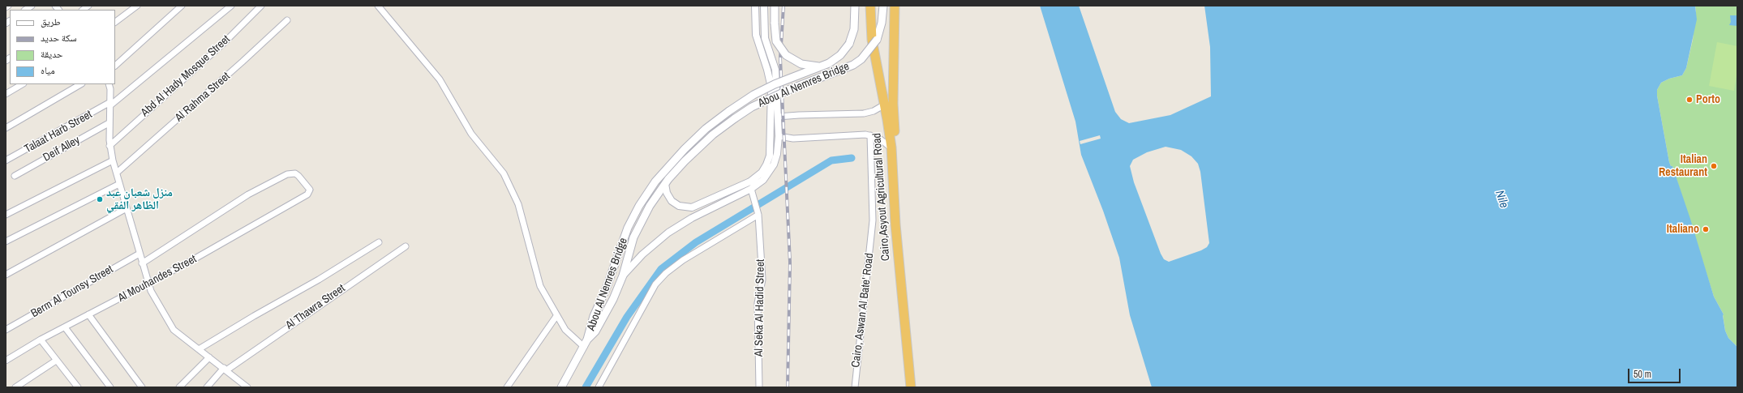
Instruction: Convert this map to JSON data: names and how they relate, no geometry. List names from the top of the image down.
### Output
{
  "streets": {
    "highway": ["Cairo,Asyout Agricultural Road"],
    "main road": ["Abou Al Nemres Bridge"],
    "street": [
      "Abd Al Hady Mosque Street",
      "Al Rahma Street",
      "Talaat Harb Street",
      "Deif Alley",
      "Al Mouhandes Street",
      "Berm Al Tounsy Street",
      "Al Thawra Street",
      "Al Seka Al Hadid Street",
      "Cairo, Aswan Al Bate' Road"
    ]
  },
  "water": ["Nile"],
  "places": [
    "Porto",
    "Italian Restaurant",
    "منزل شعبان عبد الظاهر الفقي",
    "Italiano"
  ],
  "legend": [
    "طريق",
    "سكة حديد",
    "حديقة",
    "مياه"
  ],
  "scale_bar": "50 m"
}
